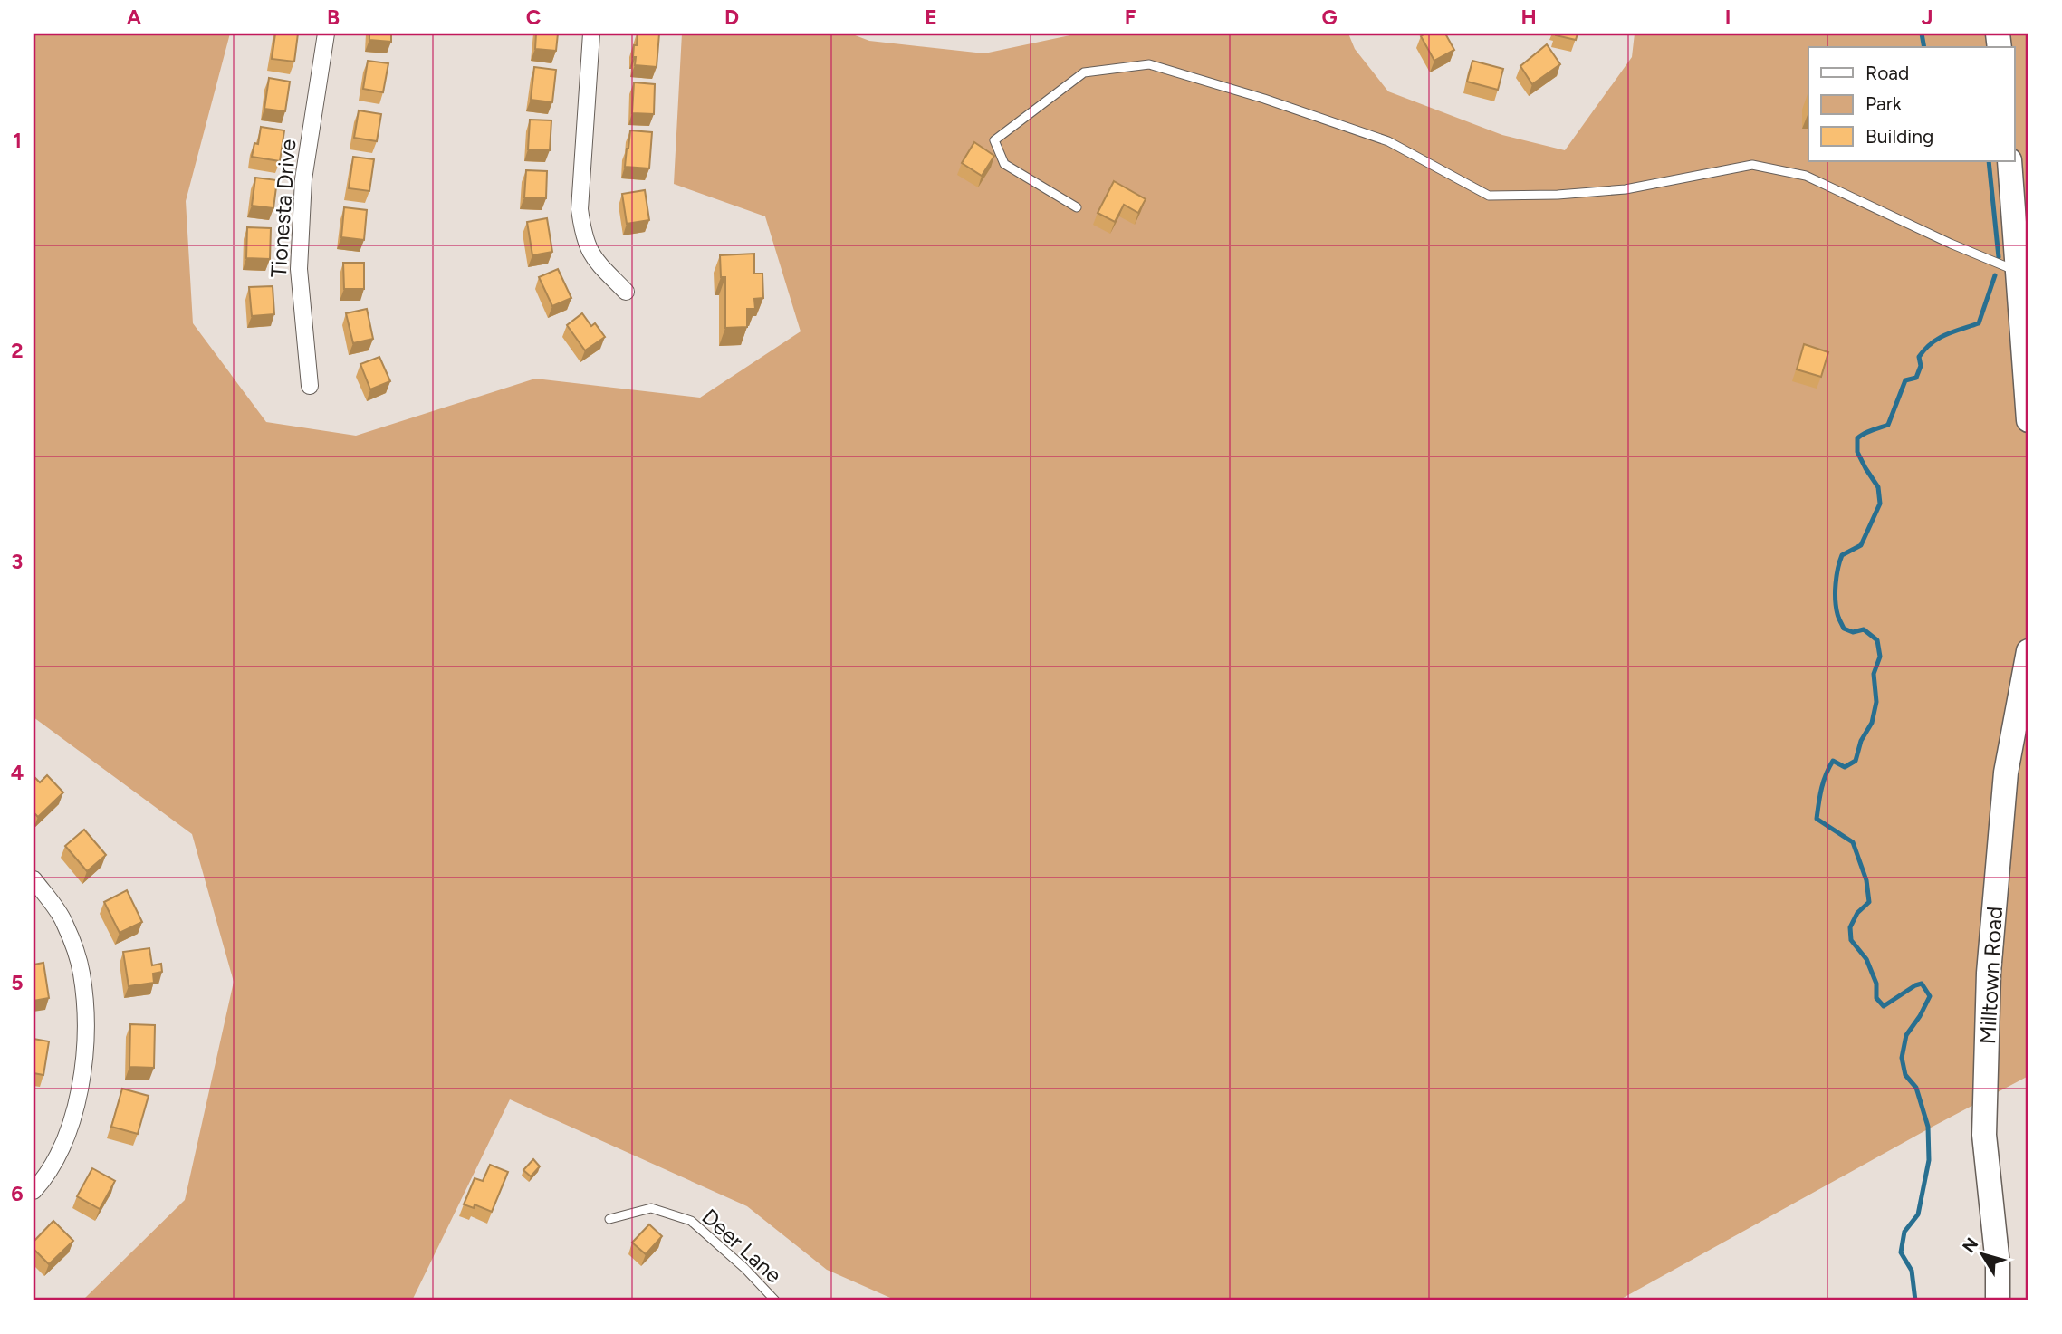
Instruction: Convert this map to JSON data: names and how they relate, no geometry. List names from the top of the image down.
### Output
{
  "streets": {
    "street": ["Tionesta Drive", "Milltown Road"],
    "lane": ["Deer Lane"]
  },
  "legend": ["Road", "Park", "Building"],
  "north": "top left",
  "grid": {
    "columns": [
      "A",
      "B",
      "C",
      "D",
      "E",
      "F",
      "G",
      "H",
      "I",
      "J"
    ],
    "rows": [
      "1",
      "2",
      "3",
      "4",
      "5",
      "6"
    ]
  }
}
